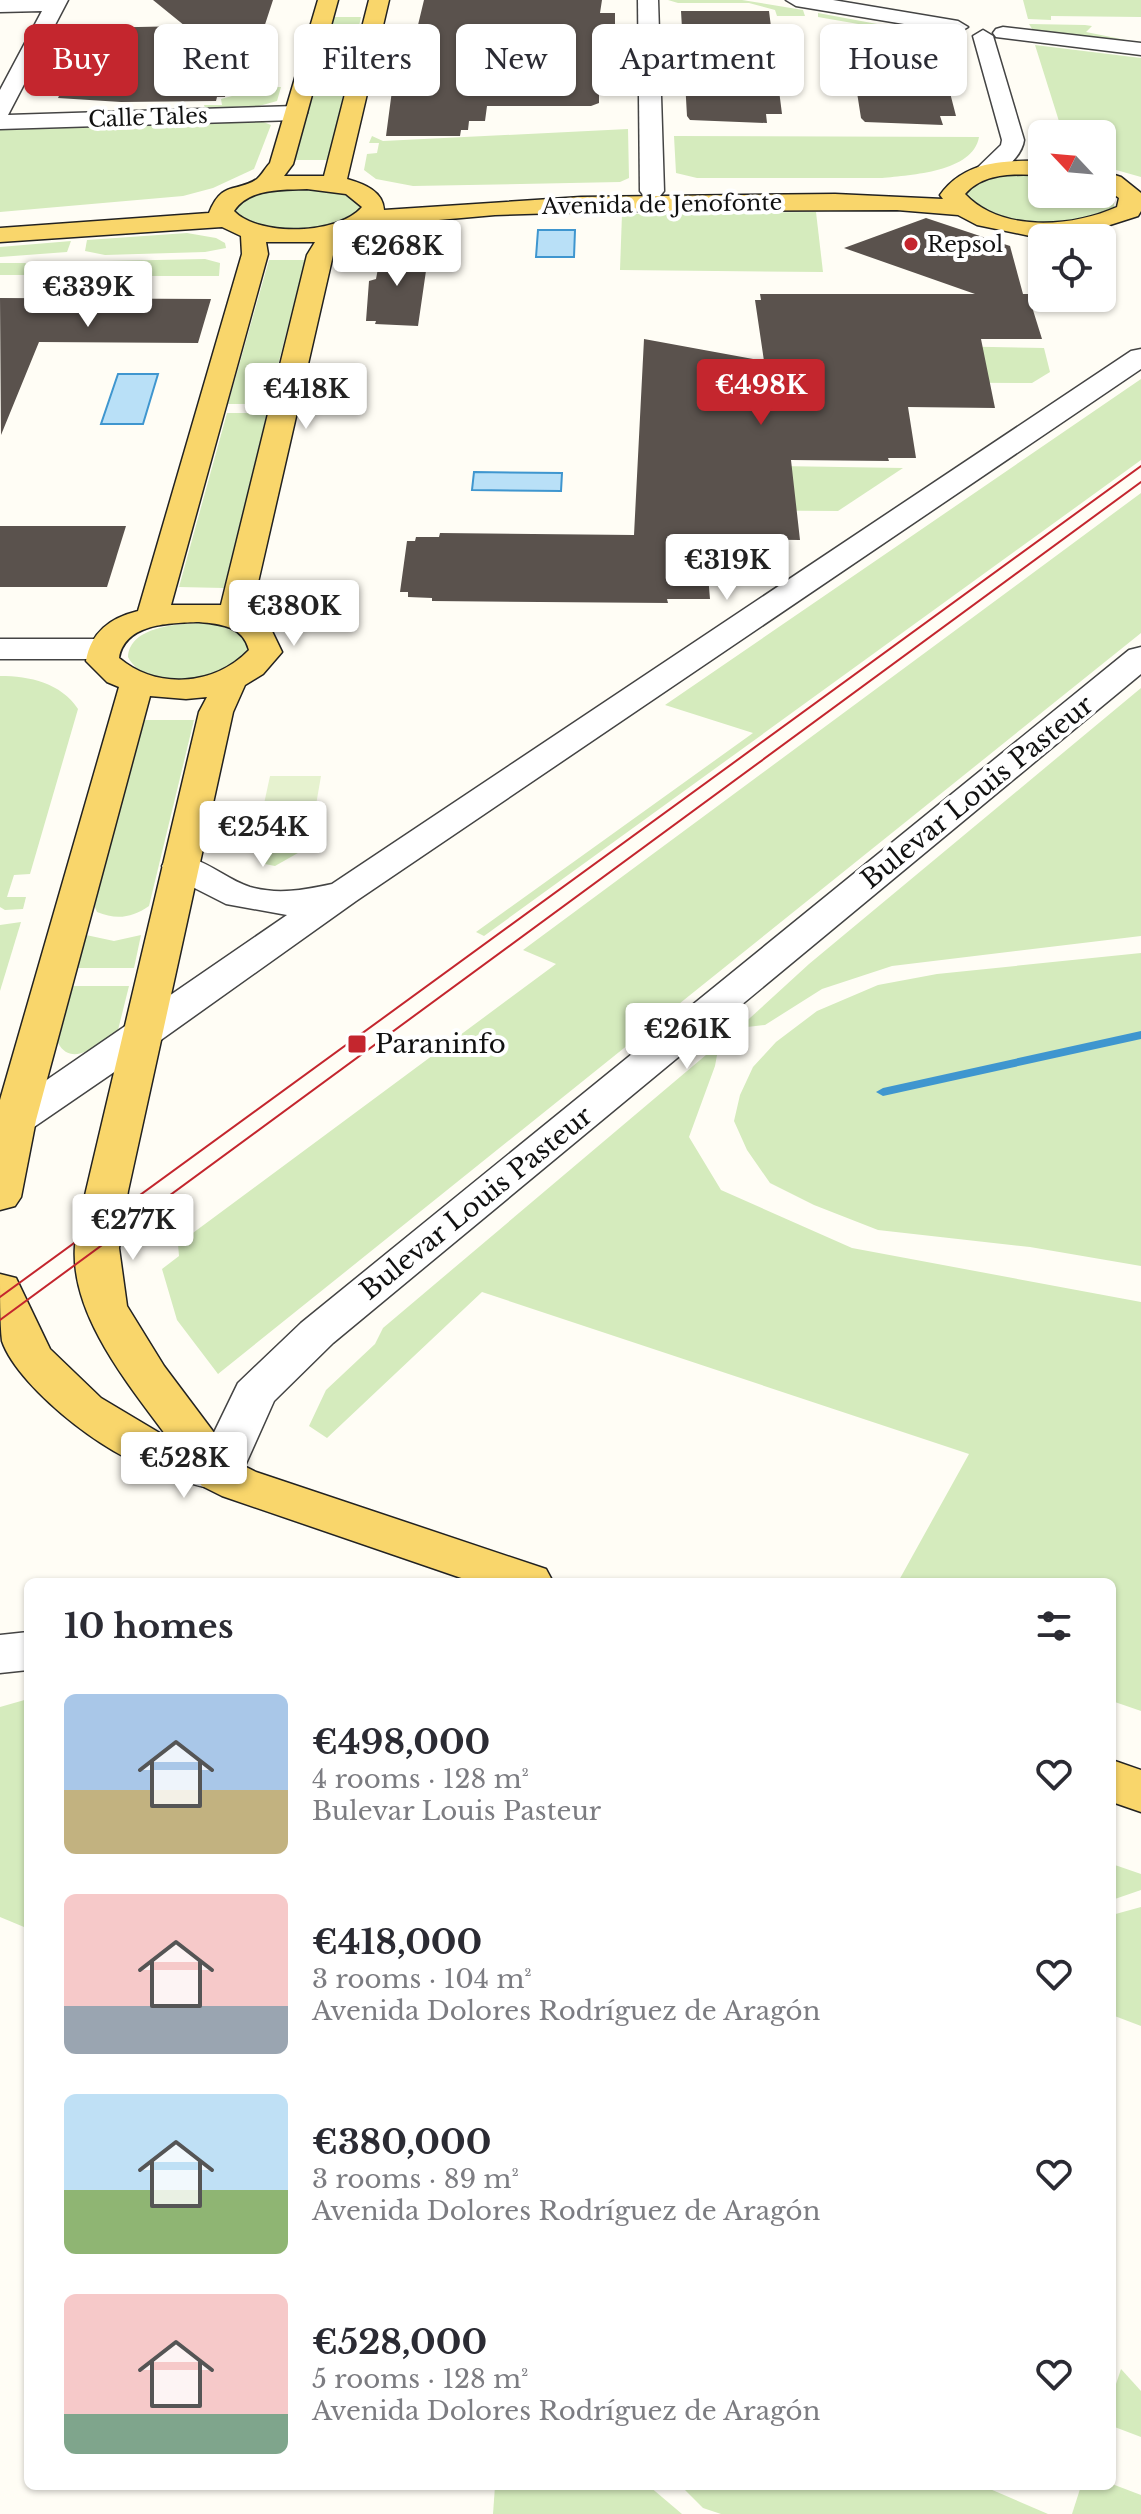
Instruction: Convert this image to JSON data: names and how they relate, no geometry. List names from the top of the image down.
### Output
{
  "streets": {
    "main road": ["Avenida de Jenofonte"],
    "street": ["Calle Tales", "Bulevar Louis Pasteur"]
  },
  "places": {
    "other": ["Repsol"],
    "transit": ["Paraninfo"]
  },
  "north": "top left",
  "page": {
    "chip": [
      "Buy",
      "Rent",
      "Filters",
      "New",
      "Apartment",
      "House"
    ],
    "price": [
      "€268K",
      "€339K",
      "€498K",
      "€418K",
      "€319K",
      "€380K",
      "€254K",
      "€261K",
      "€277K",
      "€528K"
    ],
    "heading": "10 homes",
    "list": [
      {
        "name": "€498,000",
        "note": "4 rooms · 128 m² · Bulevar Louis Pasteur"
      },
      {
        "name": "€418,000",
        "note": "3 rooms · 104 m² · Avenida Dolores Rodríguez de Aragón"
      },
      {
        "name": "€380,000",
        "note": "3 rooms · 89 m² · Avenida Dolores Rodríguez de Aragón"
      },
      {
        "name": "€528,000",
        "note": "5 rooms · 128 m² · Avenida Dolores Rodríguez de Aragón"
      }
    ]
  }
}
